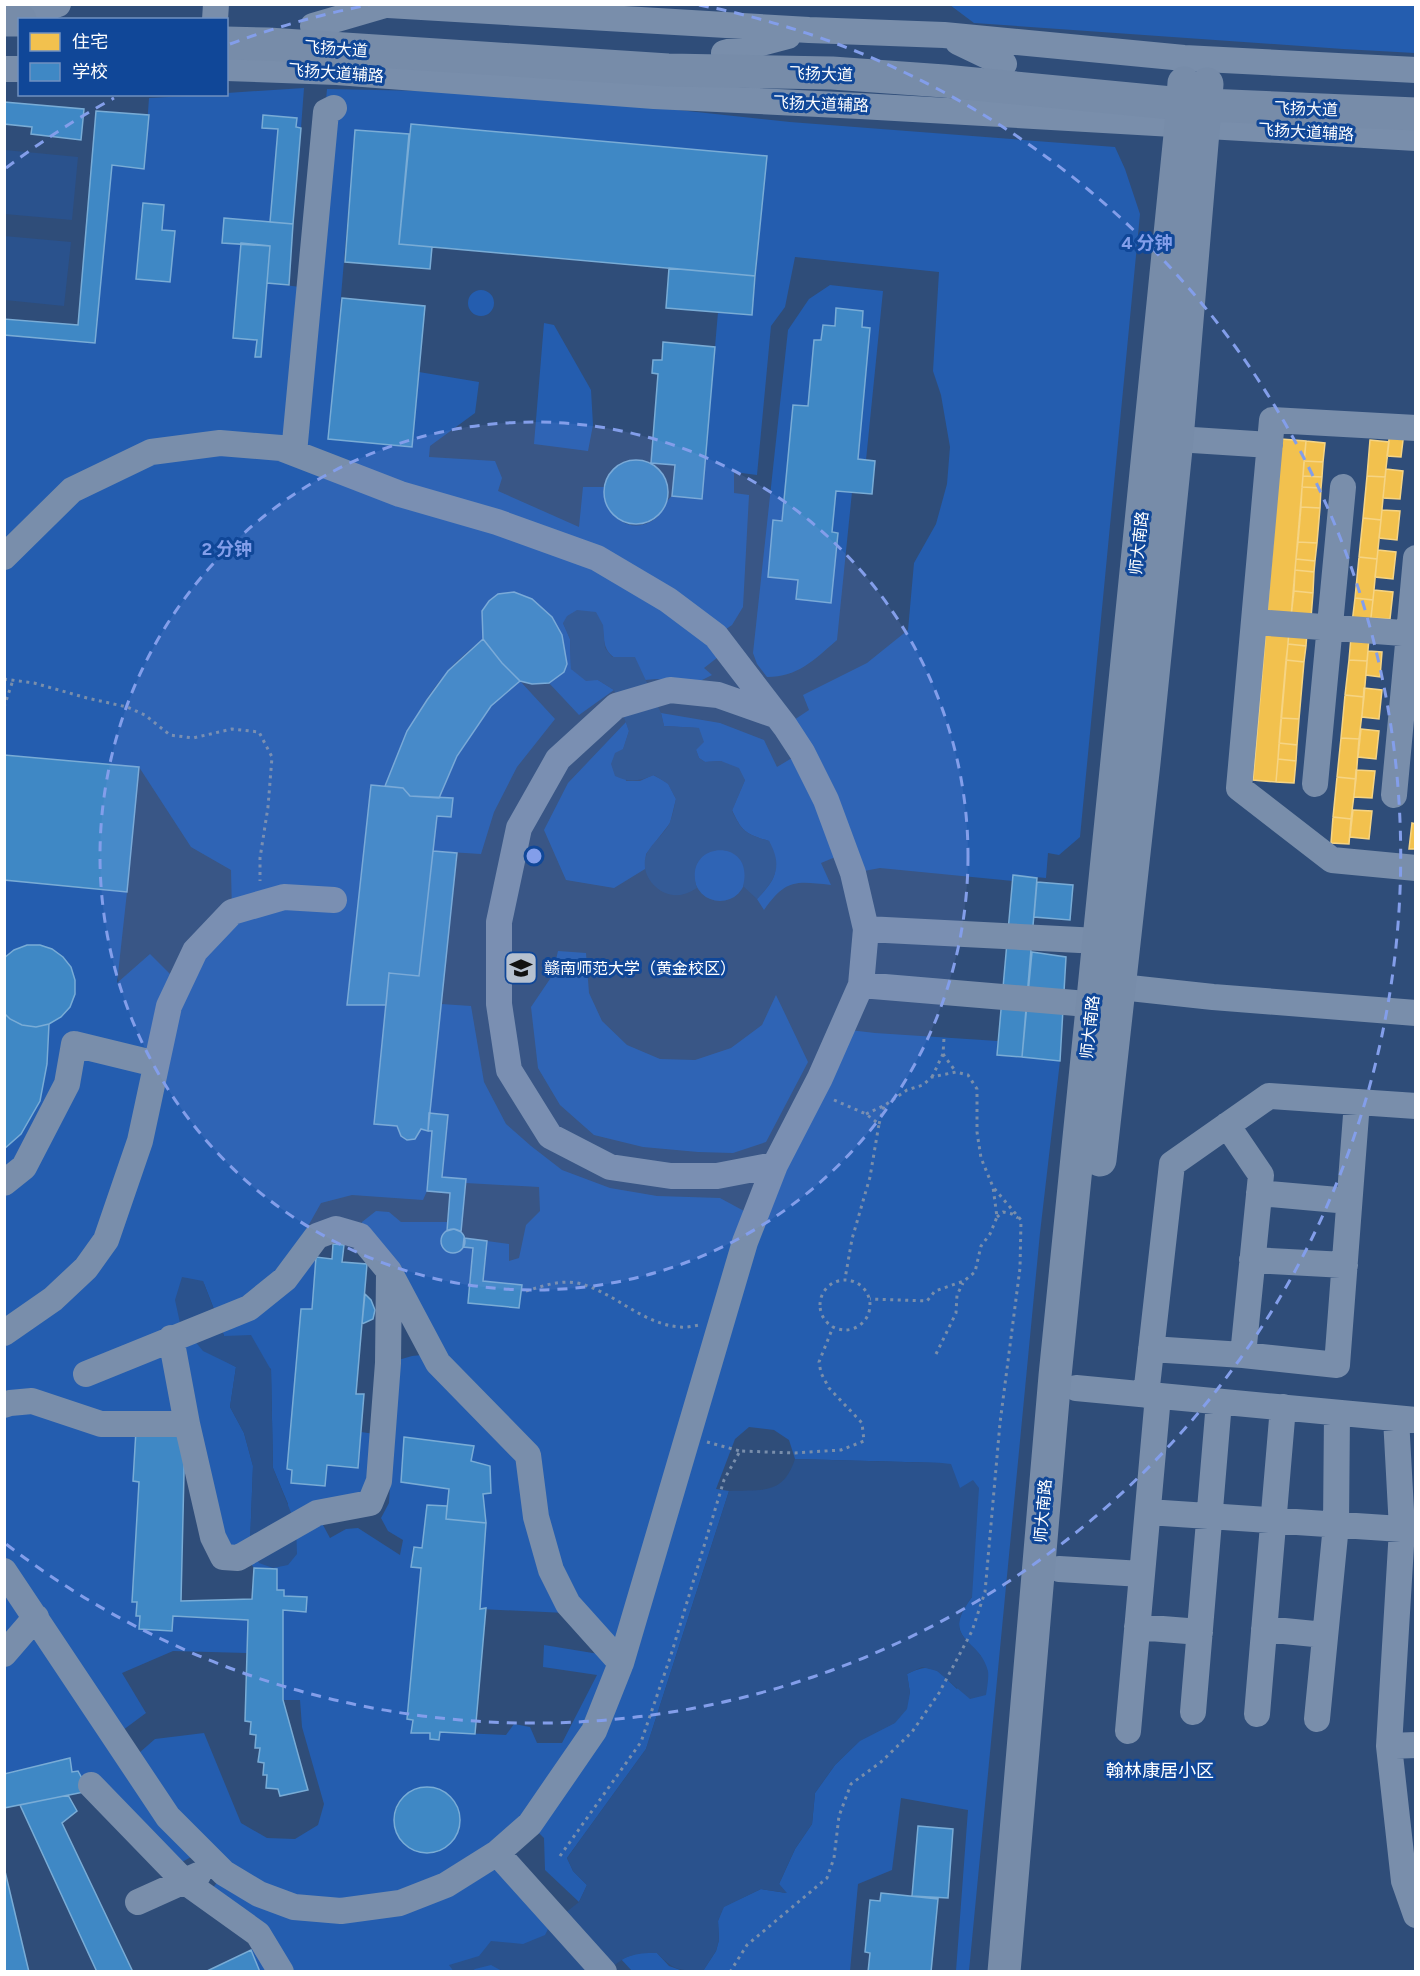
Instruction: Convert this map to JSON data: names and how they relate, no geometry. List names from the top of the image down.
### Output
{
  "streets": {
    "main road": ["飞扬大道", "师大南路"],
    "street": ["飞扬大道辅路"]
  },
  "crossings": [
    ["飞扬大道", "飞扬大道辅路"],
    ["飞扬大道", "师大南路"],
    ["飞扬大道辅路", "师大南路"]
  ],
  "districts": ["翰林康居小区"],
  "places": {
    "school or university": ["赣南师范大学（黄金校区）"]
  },
  "legend": ["住宅", "学校"],
  "rings": ["4 分钟", "2 分钟"]
}
